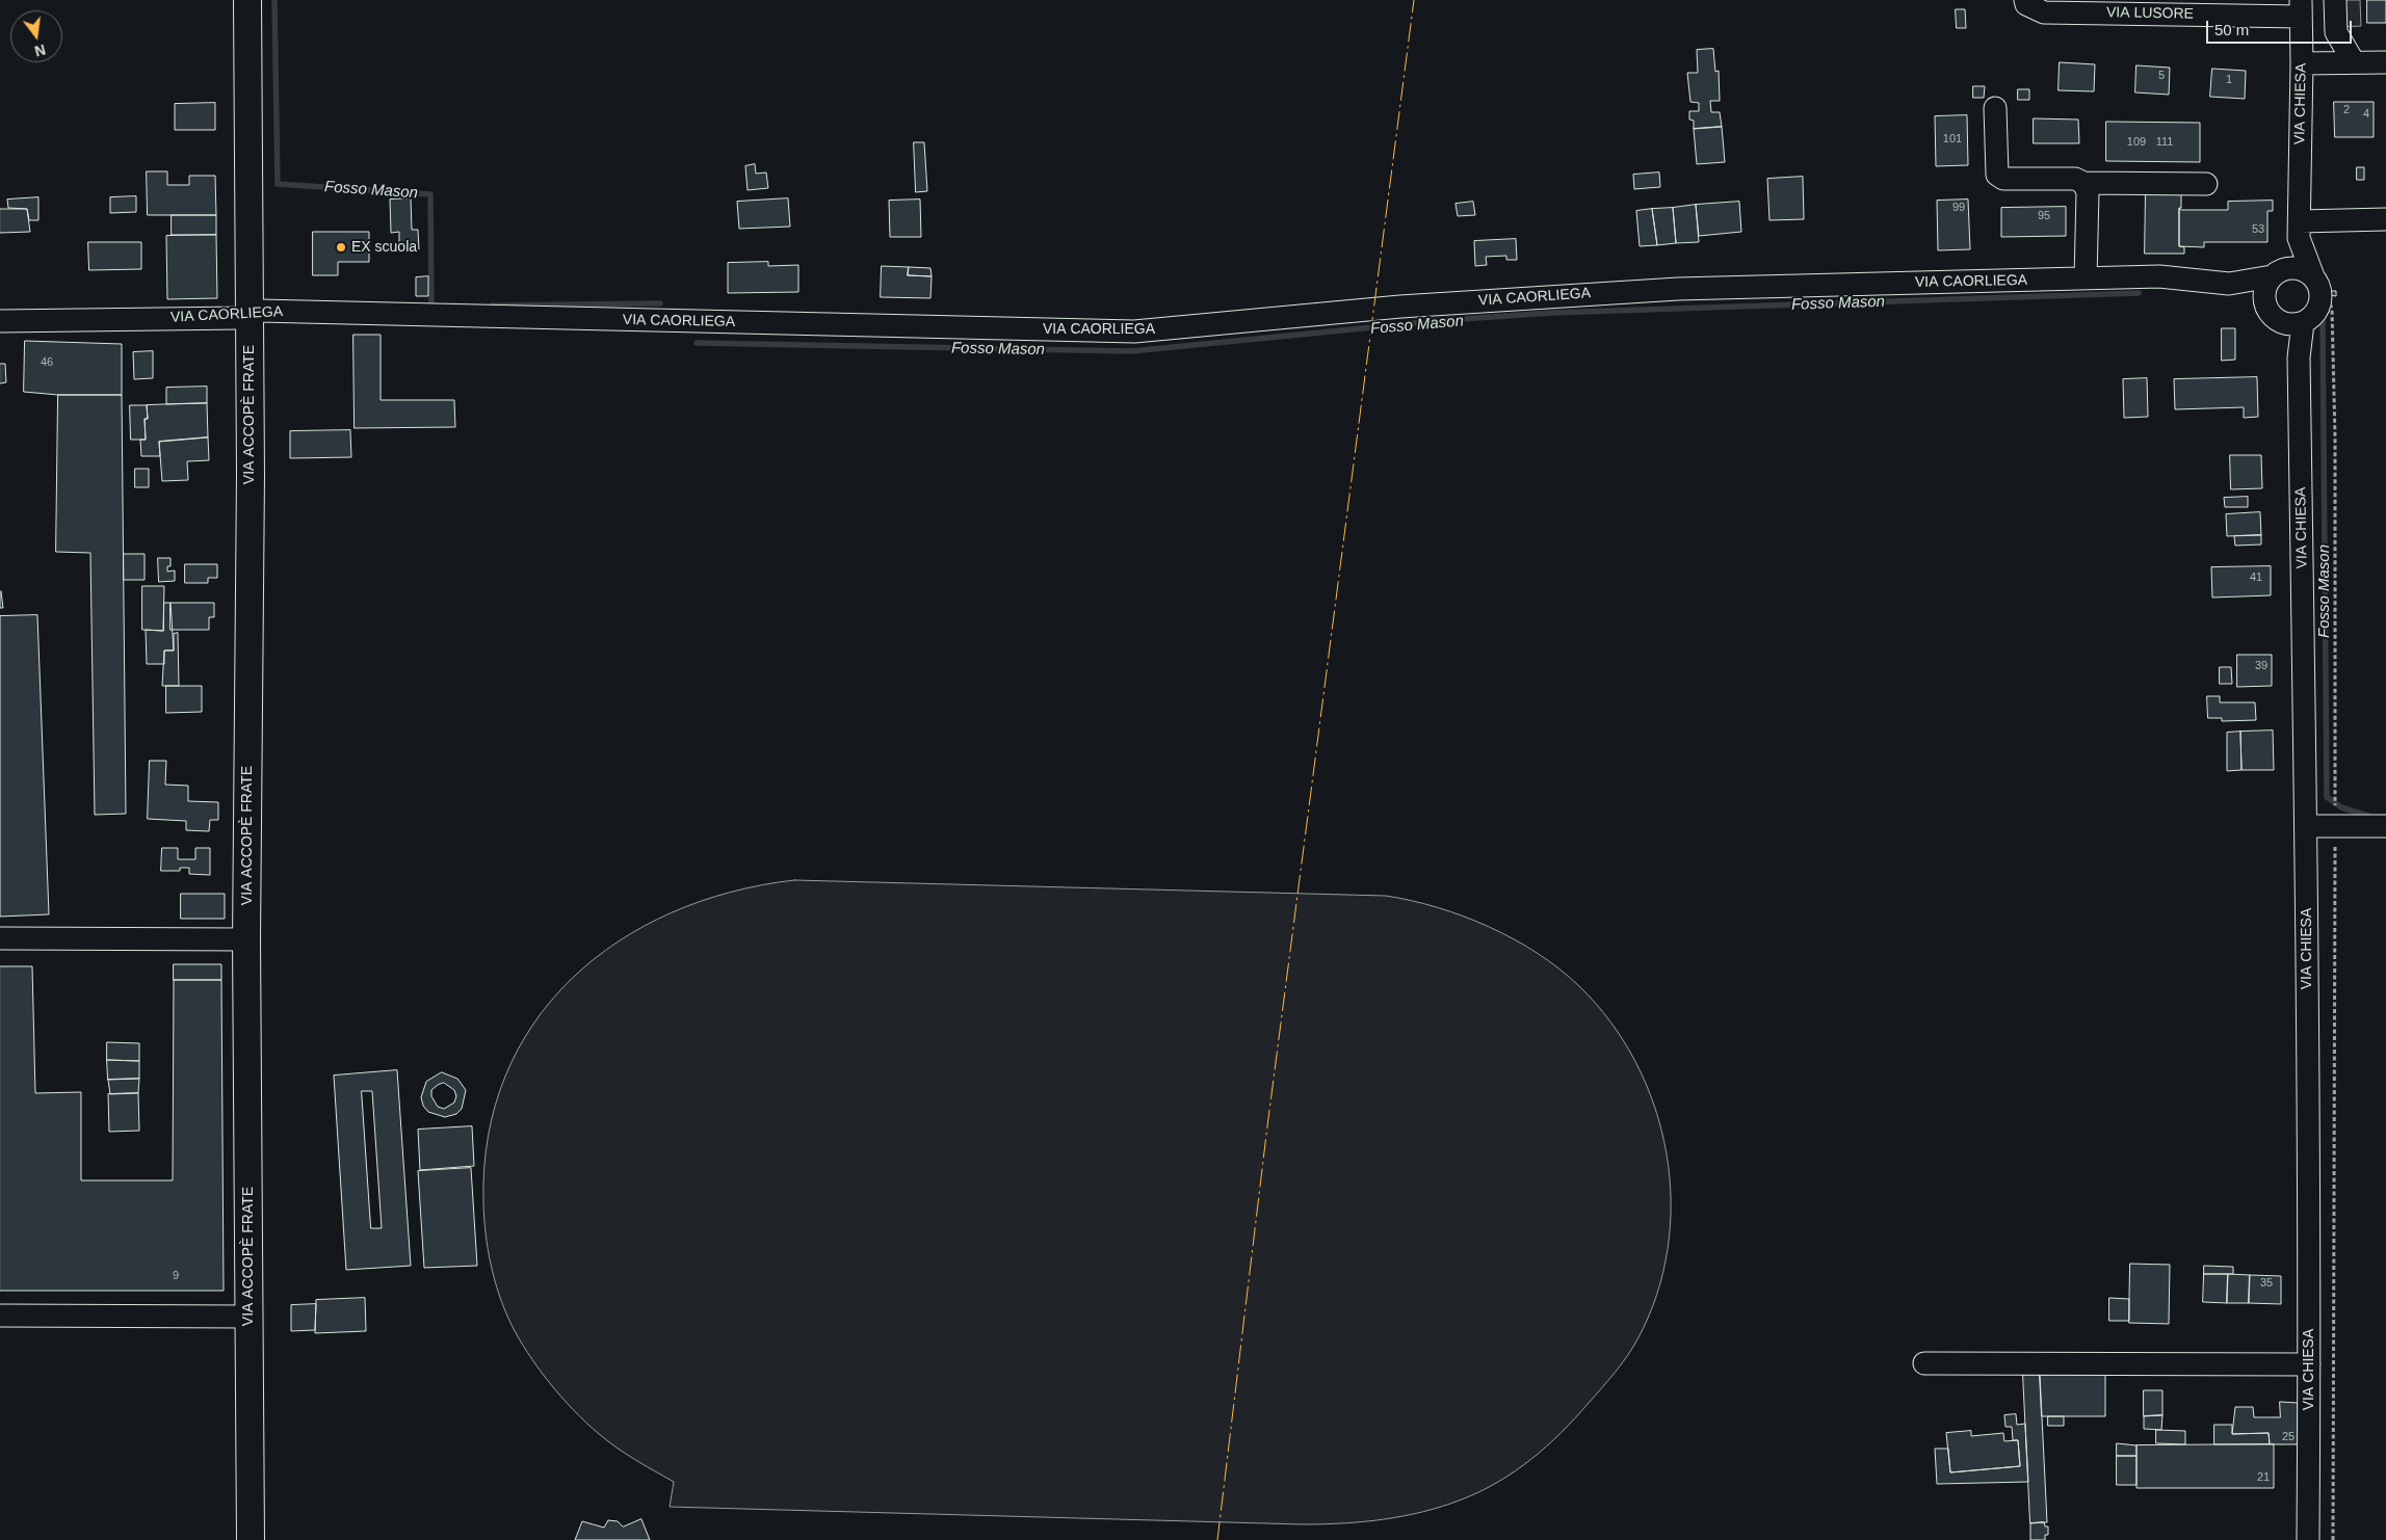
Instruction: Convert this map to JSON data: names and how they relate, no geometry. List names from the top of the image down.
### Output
{
  "streets": {
    "main road": ["VIA ACCOPÈ FRATE"],
    "street": ["VIA LUSORE", "VIA CHIESA", "VIA CAORLIEGA"]
  },
  "crossings": [
    ["VIA LUSORE", "VIA CHIESA"],
    ["VIA CHIESA", "VIA CAORLIEGA"],
    ["VIA CAORLIEGA", "VIA ACCOPÈ FRATE"]
  ],
  "water": ["Fosso Mason"],
  "places": ["EX scuola"],
  "house_numbers": [
    "5",
    "1",
    "2",
    "4",
    "101",
    "109",
    "111",
    "99",
    "95",
    "53",
    "46",
    "41",
    "39",
    "9",
    "35",
    "25",
    "21"
  ],
  "scale_bar": "50 m",
  "north": "bottom"
}
